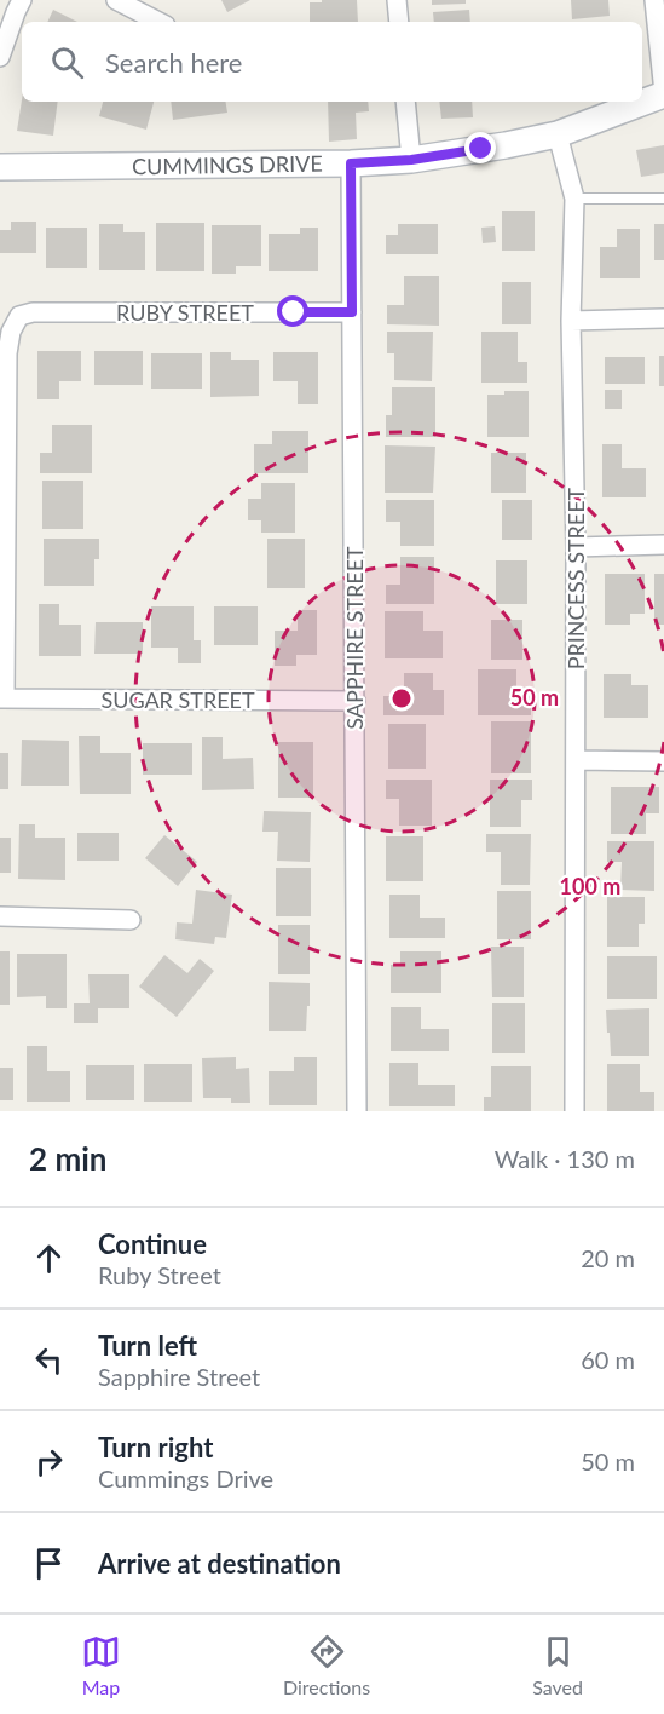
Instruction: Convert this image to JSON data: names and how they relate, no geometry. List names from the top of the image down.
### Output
{
  "streets": {
    "street": [
      "CUMMINGS DRIVE",
      "RUBY STREET",
      "PRINCESS STREET",
      "SAPPHIRE STREET",
      "SUGAR STREET"
    ]
  },
  "crossings": [
    ["CUMMINGS DRIVE", "PRINCESS STREET"],
    ["CUMMINGS DRIVE", "SAPPHIRE STREET"],
    ["RUBY STREET", "SAPPHIRE STREET"],
    ["RUBY STREET", "SUGAR STREET"],
    ["SAPPHIRE STREET", "SUGAR STREET"]
  ],
  "page": {
    "search": "Search here",
    "heading": ["2 min", "Walk · 130 m"],
    "list": [
      ["Continue", "Ruby Street", "20 m"],
      ["Turn left", "Sapphire Street", "60 m"],
      ["Turn right", "Cummings Drive", "50 m"],
      "Arrive at destination"
    ],
    "nav": ["Map", "Directions", "Saved"]
  },
  "rings": ["50 m", "100 m"]
}
